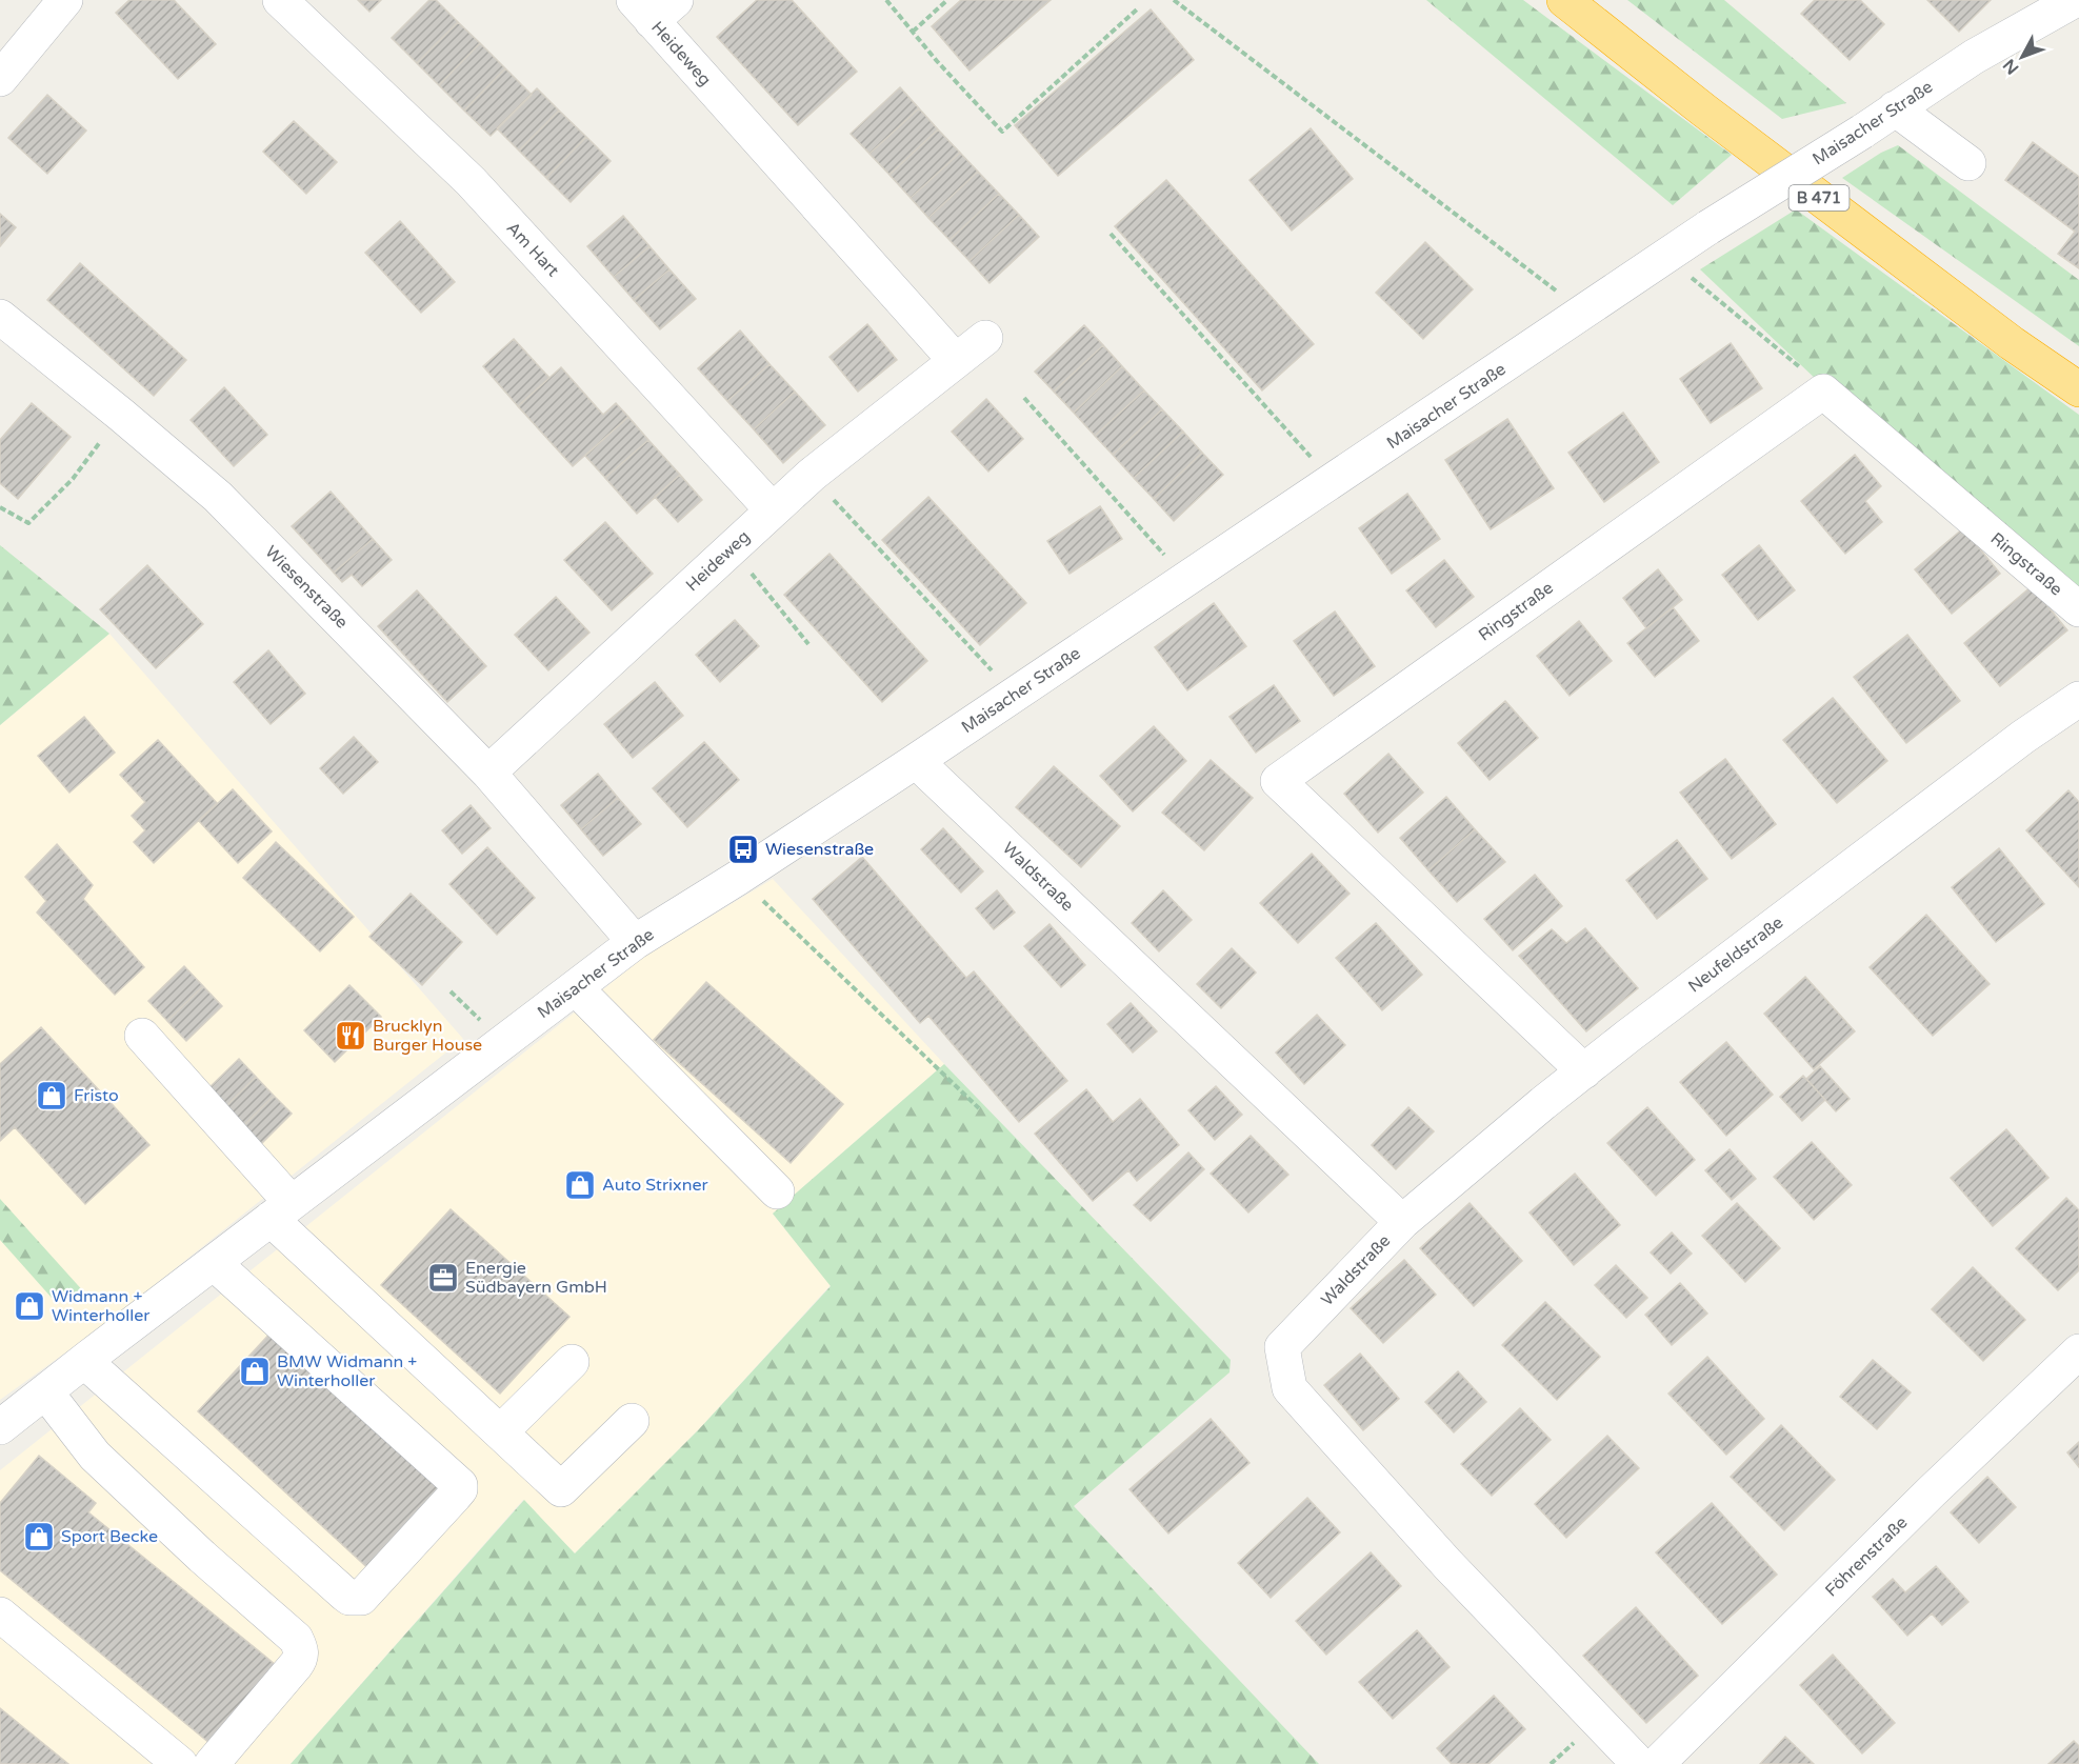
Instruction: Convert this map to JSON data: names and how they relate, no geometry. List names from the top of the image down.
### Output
{
  "streets": {
    "highway": ["B 471"],
    "street": [
      "Heideweg",
      "Maisacher Straße",
      "Am Hart",
      "Ringstraße",
      "Wiesenstraße",
      "Waldstraße",
      "Neufeldstraße",
      "Föhrenstraße"
    ]
  },
  "crossings": [
    ["Heideweg", "Am Hart"],
    ["Heideweg", "Wiesenstraße"],
    ["Maisacher Straße", "Wiesenstraße"],
    ["Maisacher Straße", "Waldstraße"],
    ["Ringstraße", "Neufeldstraße"],
    ["Waldstraße", "Neufeldstraße"]
  ],
  "places": {
    "bus stop": ["Wiesenstraße"],
    "restaurant": ["Brucklyn Burger House"],
    "shop": [
      "Fristo",
      "Auto Strixner",
      "Widmann + Winterholler",
      "BMW Widmann + Winterholler",
      "Sport Becke"
    ],
    "office": ["Energie Südbayern GmbH"]
  },
  "north": "bottom left"
}
